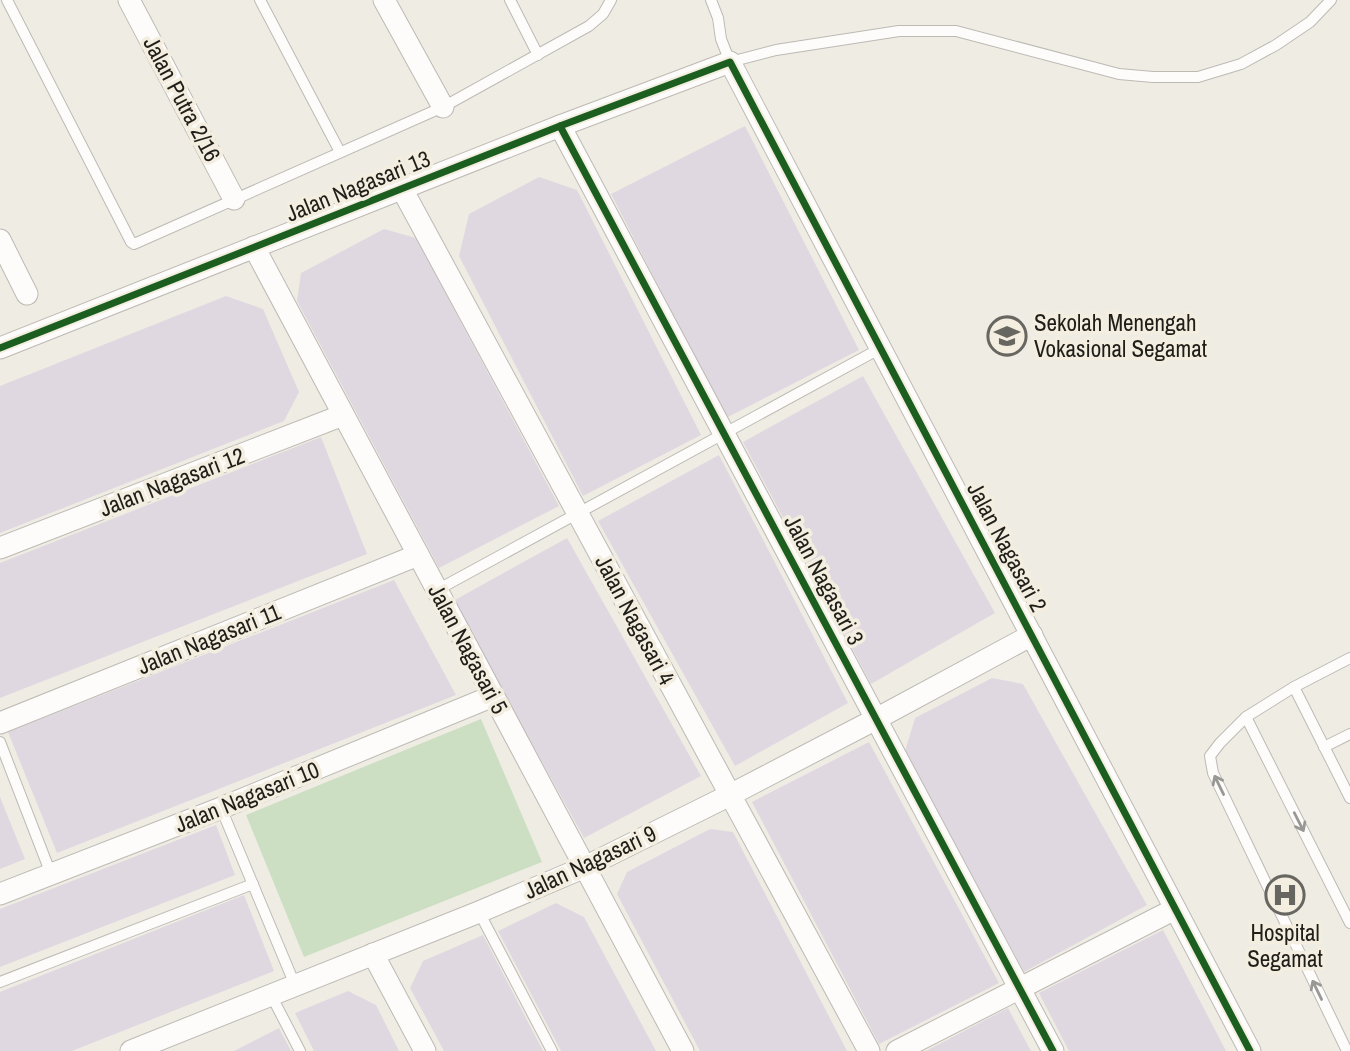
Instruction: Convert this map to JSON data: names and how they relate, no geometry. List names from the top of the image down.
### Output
{
  "streets": {
    "street": [
      "Jalan Putra 2/16",
      "Jalan Nagasari 13",
      "Jalan Nagasari 12",
      "Jalan Nagasari 2",
      "Jalan Nagasari 3",
      "Jalan Nagasari 4",
      "Jalan Nagasari 11",
      "Jalan Nagasari 5",
      "Jalan Nagasari 10",
      "Jalan Nagasari 9"
    ]
  },
  "crossings": [
    ["Jalan Nagasari 13", "Jalan Nagasari 2"],
    ["Jalan Nagasari 13", "Jalan Nagasari 3"],
    ["Jalan Nagasari 13", "Jalan Nagasari 4"],
    ["Jalan Nagasari 13", "Jalan Nagasari 5"],
    ["Jalan Nagasari 12", "Jalan Nagasari 5"],
    ["Jalan Nagasari 2", "Jalan Nagasari 9"],
    ["Jalan Nagasari 3", "Jalan Nagasari 9"],
    ["Jalan Nagasari 4", "Jalan Nagasari 9"],
    ["Jalan Nagasari 11", "Jalan Nagasari 5"],
    ["Jalan Nagasari 5", "Jalan Nagasari 10"],
    ["Jalan Nagasari 5", "Jalan Nagasari 9"]
  ],
  "places": {
    "school or university": ["Sekolah Menengah Vokasional Segamat"],
    "hospital": ["Hospital Segamat"]
  }
}
